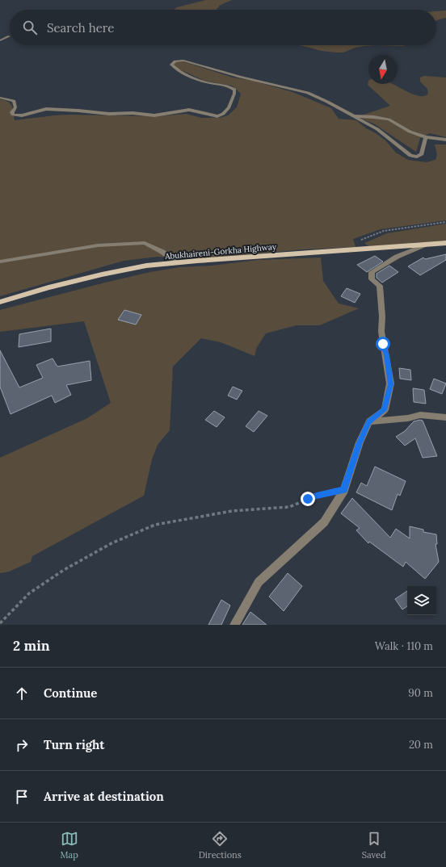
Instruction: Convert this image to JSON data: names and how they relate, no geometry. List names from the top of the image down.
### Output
{
  "streets": {
    "main road": ["Abukhaireni-Gorkha Highway"]
  },
  "north": "bottom",
  "page": {
    "search": "Search here",
    "heading": ["2 min", "Walk · 110 m"],
    "list": [
      ["Continue", "90 m"],
      ["Turn right", "20 m"],
      "Arrive at destination"
    ],
    "nav": ["Map", "Directions", "Saved"]
  }
}
